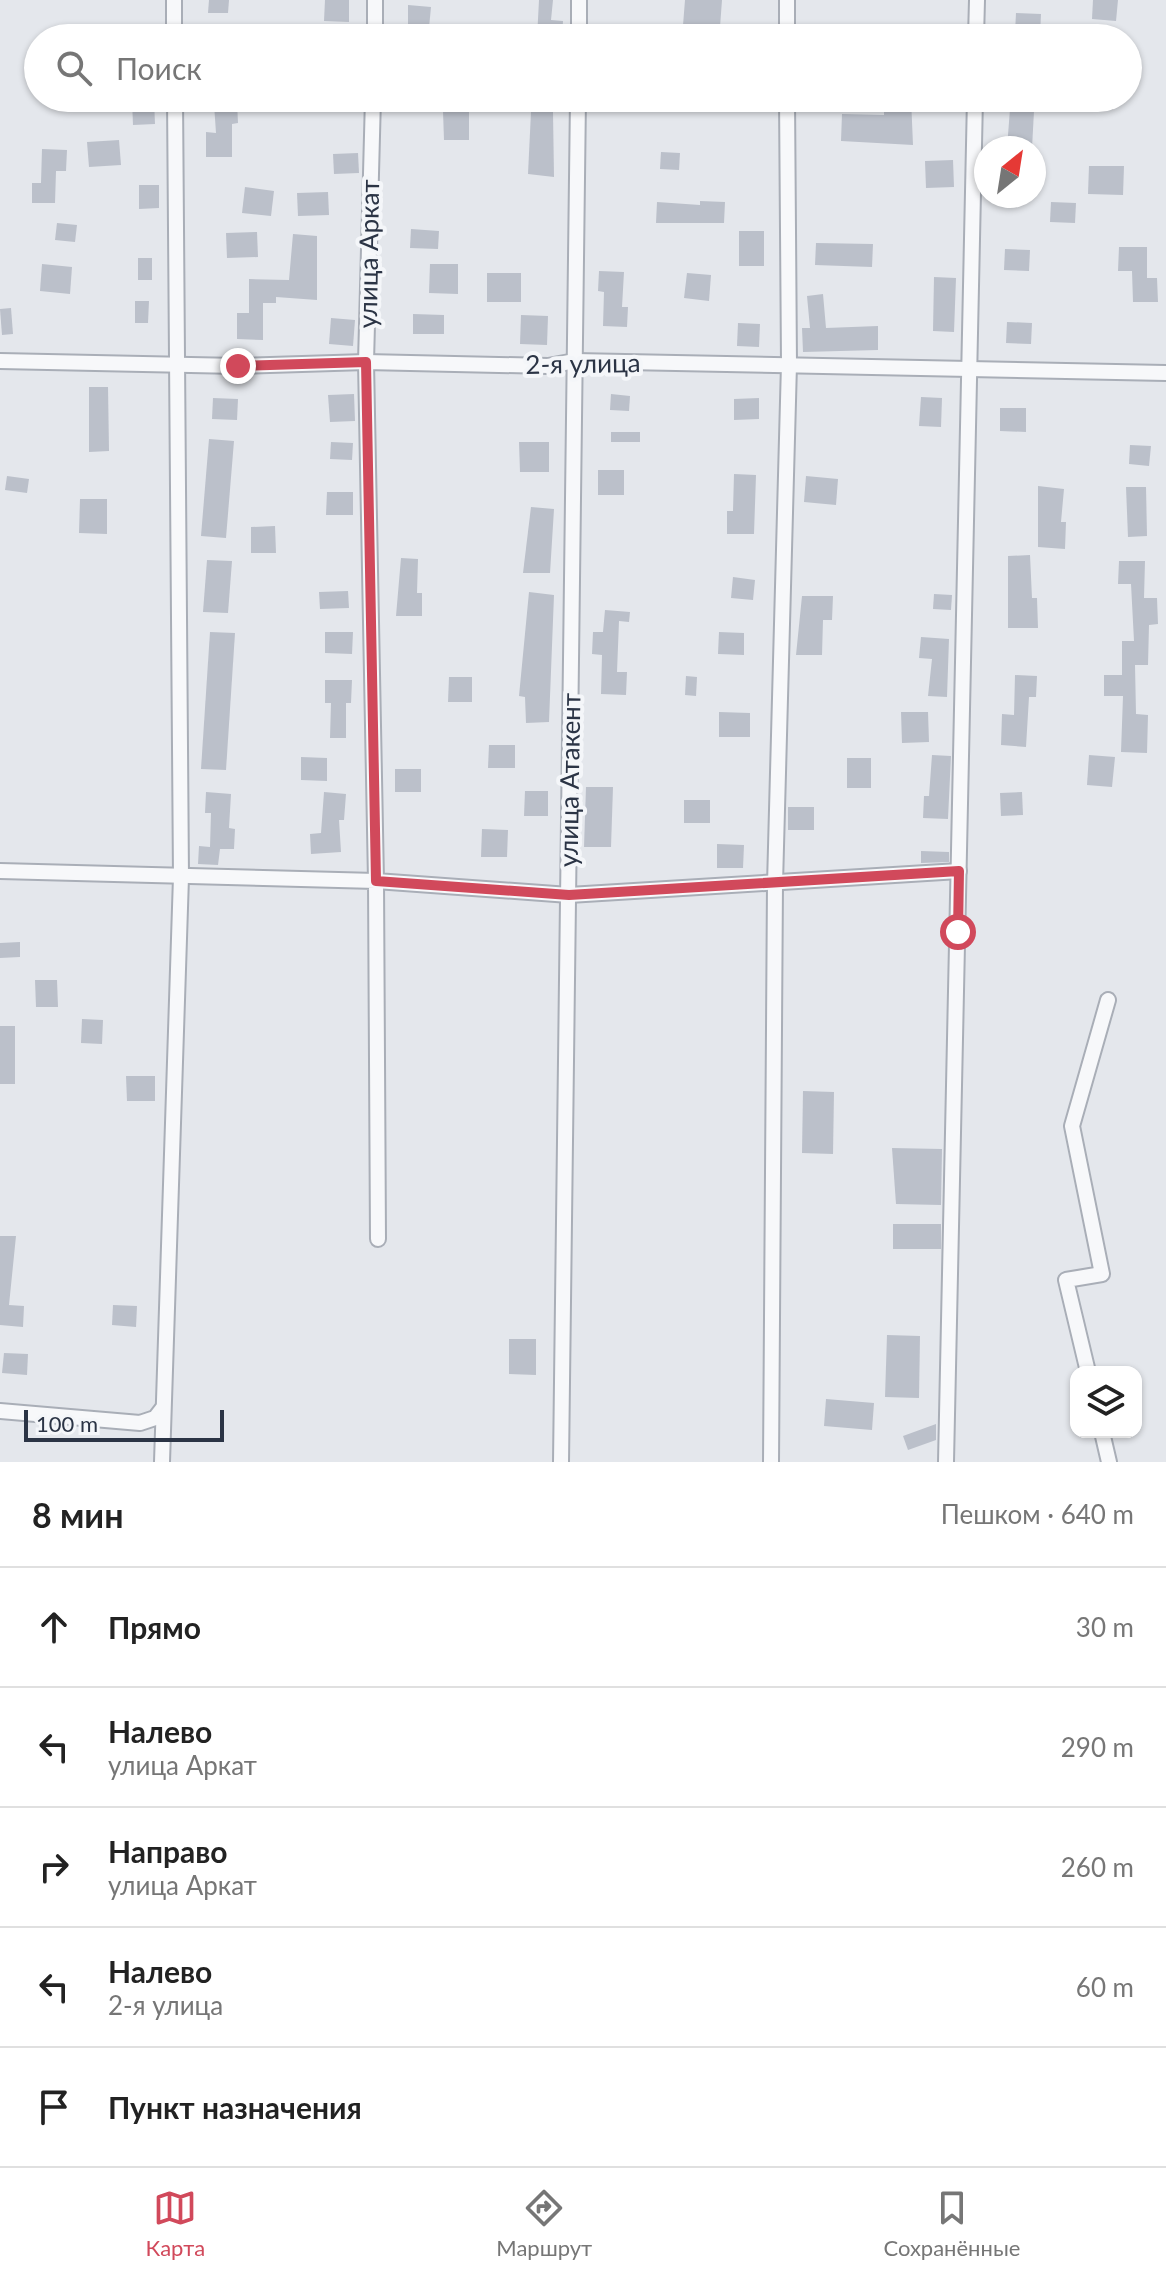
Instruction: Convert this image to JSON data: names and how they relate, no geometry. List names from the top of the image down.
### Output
{
  "streets": {
    "street": ["улица Аркат", "2-я улица", "улица Атакент"]
  },
  "crossings": [
    ["улица Аркат", "2-я улица"],
    ["2-я улица", "улица Атакент"]
  ],
  "scale_bar": "100 m",
  "north": "top right",
  "page": {
    "search": "Поиск",
    "scale": "100 m",
    "heading": ["8 мин", "Пешком · 640 m"],
    "list": [
      ["Прямо", "30 m"],
      ["Налево", "улица Аркат", "290 m"],
      ["Направо", "улица Аркат", "260 m"],
      ["Налево", "2-я улица", "60 m"],
      "Пункт назначения"
    ],
    "nav": ["Карта", "Маршрут", "Сохранённые"]
  }
}
